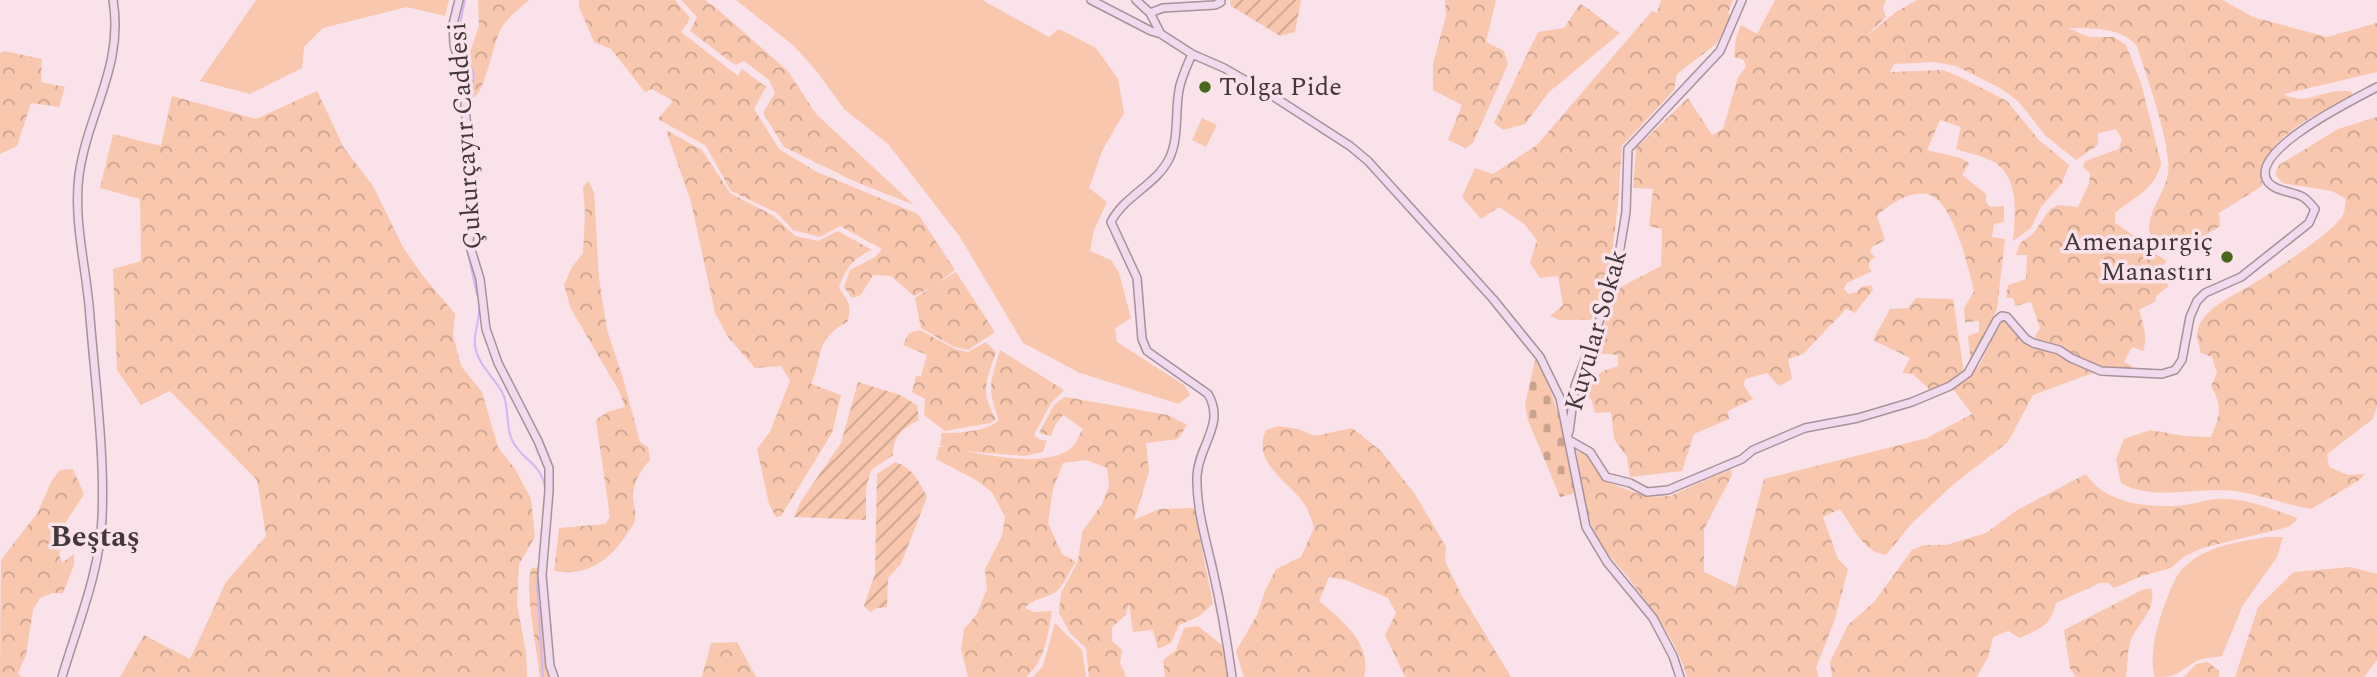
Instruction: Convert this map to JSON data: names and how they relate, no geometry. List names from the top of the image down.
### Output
{
  "streets": {
    "street": ["Çukurçayır Caddesi", "Kuyular Sokak"]
  },
  "districts": ["Beştaş"],
  "places": ["Tolga Pide", "Amenapırgiç Manastırı"]
}
